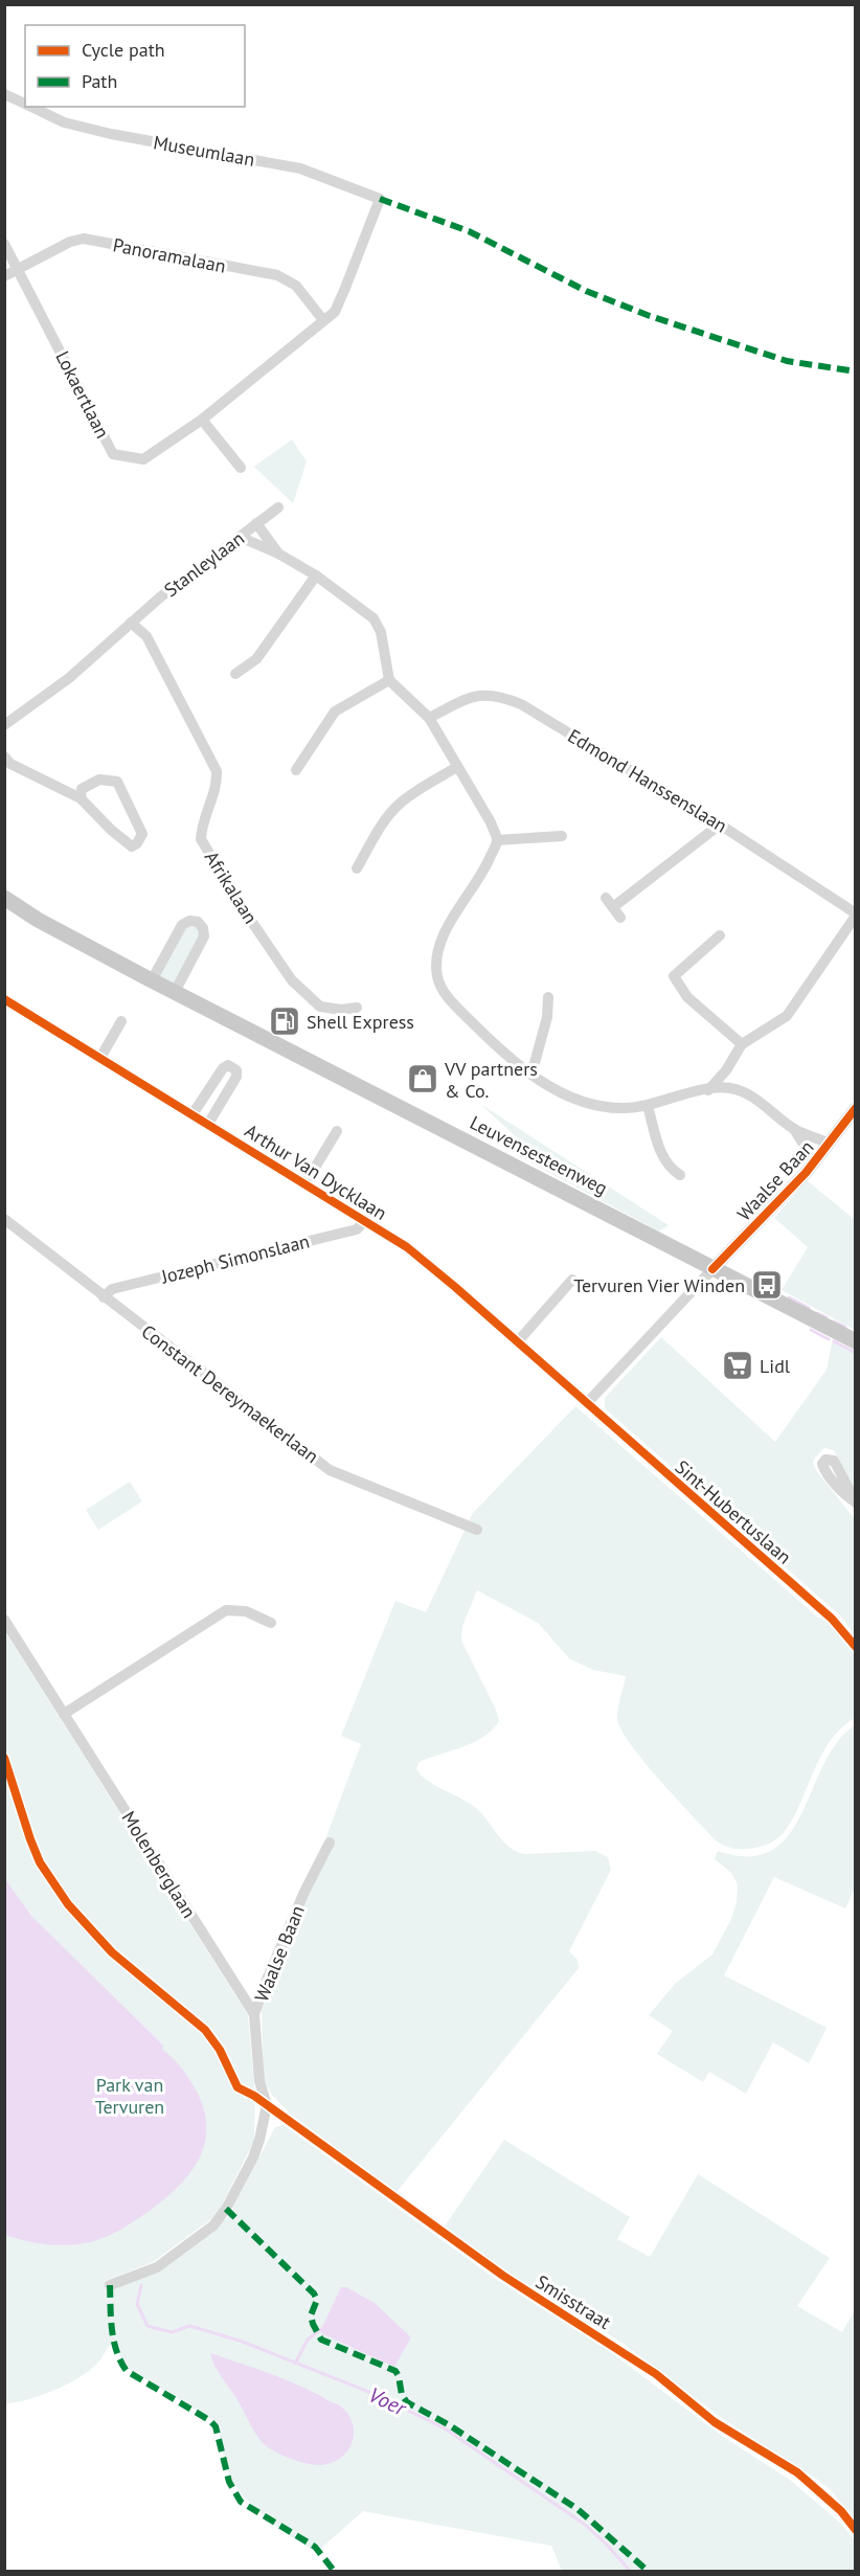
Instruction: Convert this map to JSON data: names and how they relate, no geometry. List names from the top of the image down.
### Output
{
  "streets": {
    "main road": ["Leuvensesteenweg"],
    "street": [
      "Museumlaan",
      "Panoramalaan",
      "Lokaertlaan",
      "Stanleylaan",
      "Edmond Hanssenslaan",
      "Afrikalaan",
      "Arthur Van Dycklaan",
      "Waalse Baan",
      "Jozeph Simonslaan",
      "Constant Dereymaekerlaan",
      "Sint-Hubertuslaan",
      "Molenberglaan",
      "Smisstraat"
    ]
  },
  "crossings": [
    ["Museumlaan", "Lokaertlaan"],
    ["Panoramalaan", "Lokaertlaan"],
    ["Stanleylaan", "Afrikalaan"],
    ["Leuvensesteenweg", "Waalse Baan"],
    ["Arthur Van Dycklaan", "Waalse Baan"],
    ["Arthur Van Dycklaan", "Jozeph Simonslaan"],
    ["Arthur Van Dycklaan", "Sint-Hubertuslaan"],
    ["Waalse Baan", "Sint-Hubertuslaan"],
    ["Waalse Baan", "Molenberglaan"],
    ["Waalse Baan", "Smisstraat"],
    ["Jozeph Simonslaan", "Constant Dereymaekerlaan"]
  ],
  "water": ["Voer"],
  "parks": ["Park van Tervuren"],
  "places": {
    "fuel station": ["Shell Express"],
    "shop": ["VV partners & Co."],
    "bus stop": ["Tervuren Vier Winden"],
    "supermarket": ["Lidl"]
  },
  "legend": ["Cycle path", "Path"]
}
